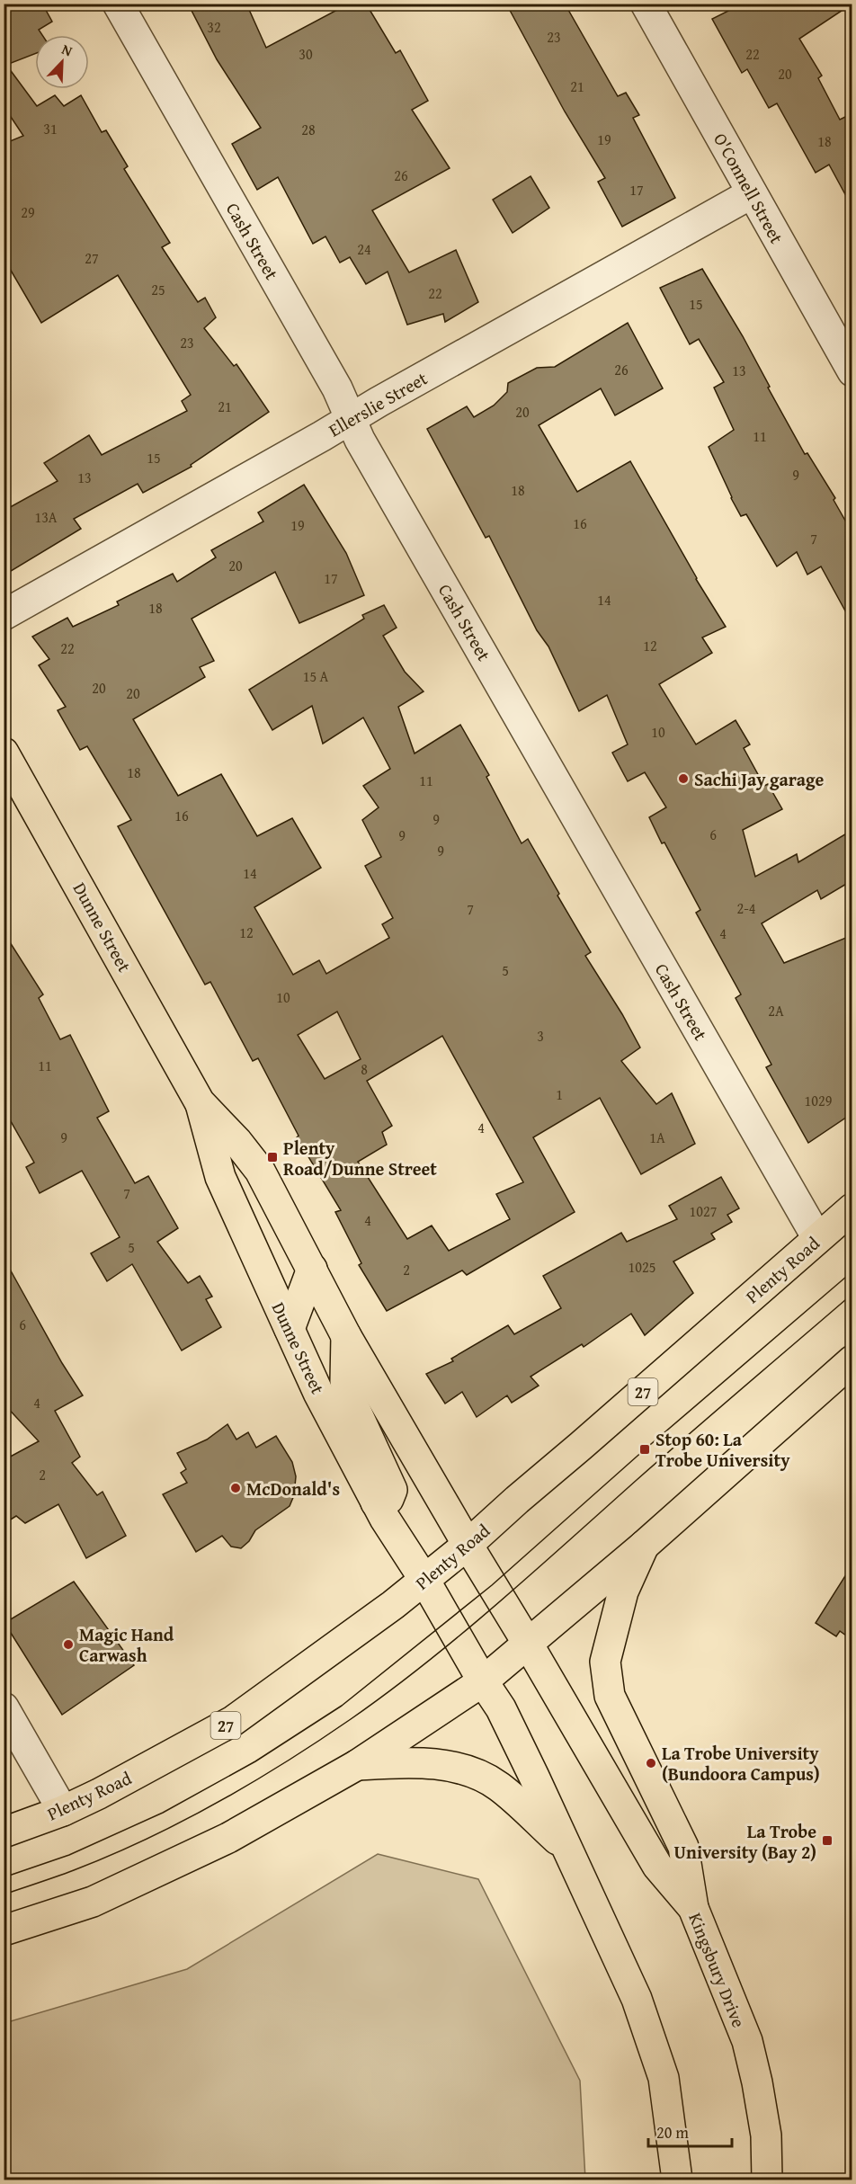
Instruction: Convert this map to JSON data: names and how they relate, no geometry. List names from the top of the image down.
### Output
{
  "streets": {
    "main road": [
      "Dunne Street",
      "Plenty Road",
      "27",
      "Kingsbury Drive"
    ],
    "street": ["O'Connell Street", "Cash Street", "Ellerslie Street"]
  },
  "crossings": [
    ["O'Connell Street", "Ellerslie Street"],
    ["Cash Street", "Ellerslie Street"],
    ["Cash Street", "Plenty Road"],
    ["Dunne Street", "Plenty Road"],
    ["Dunne Street", "Kingsbury Drive"],
    ["Plenty Road", "Kingsbury Drive"]
  ],
  "places": {
    "other": [
      "Sachi Jay garage",
      "McDonald's",
      "Magic Hand Carwash",
      "La Trobe University (Bundoora Campus)"
    ],
    "transit": ["Plenty Road/Dunne Street", "Stop 60: La Trobe University", "La Trobe University (Bay 2)"]
  },
  "house_numbers": [
    "32",
    "23",
    "30",
    "22",
    "20",
    "21",
    "31",
    "28",
    "19",
    "18",
    "26",
    "17",
    "29",
    "24",
    "27",
    "25",
    "22",
    "15",
    "23",
    "26",
    "13",
    "21",
    "20",
    "11",
    "15",
    "9",
    "13",
    "18",
    "13A",
    "16",
    "19",
    "7",
    "20",
    "17",
    "14",
    "18",
    "12",
    "22",
    "15 A",
    "20",
    "20",
    "10",
    "18",
    "11",
    "16",
    "9",
    "6",
    "9",
    "9",
    "14",
    "2-4",
    "7",
    "12",
    "4",
    "5",
    "10",
    "2A",
    "3",
    "11",
    "8",
    "1",
    "1029",
    "4",
    "9",
    "1A",
    "7",
    "1027",
    "4",
    "5",
    "1025",
    "2",
    "6",
    "4",
    "2"
  ],
  "scale_bar": "20 m",
  "north": "top right"
}
